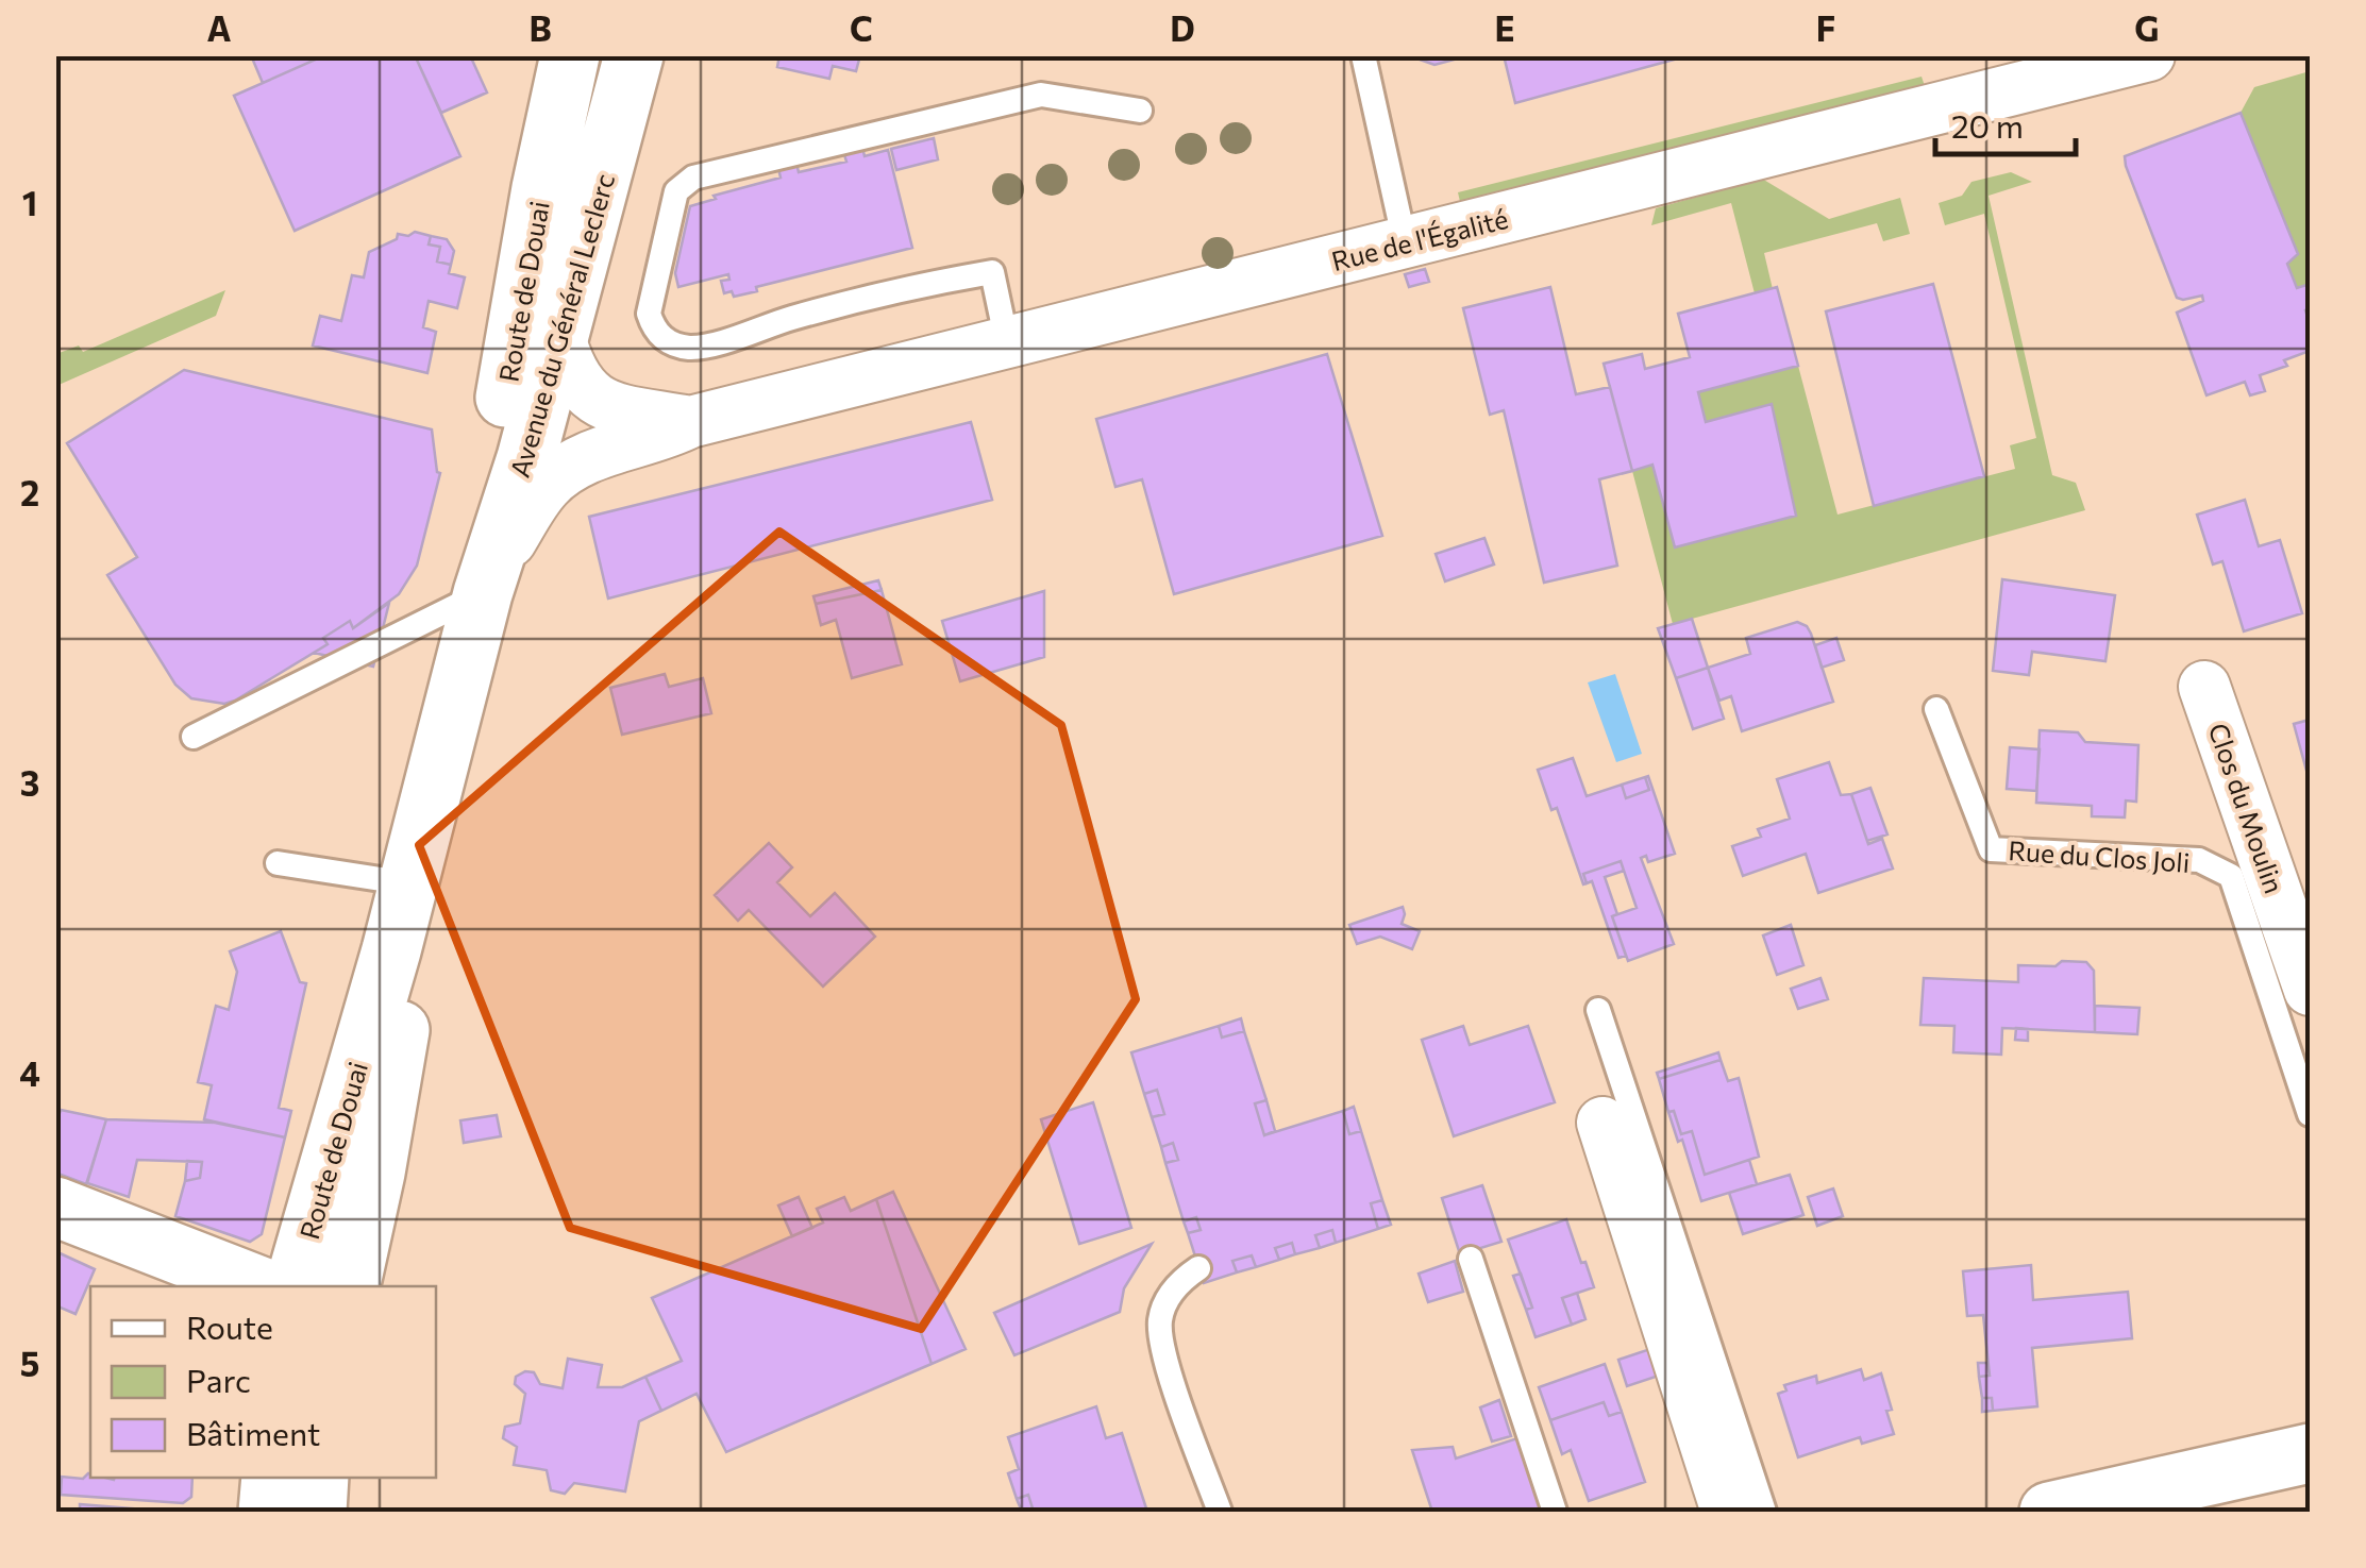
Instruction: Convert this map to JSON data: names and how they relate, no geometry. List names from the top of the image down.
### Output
{
  "streets": {
    "main road": ["Route de Douai", "Avenue du Général Leclerc"],
    "street": ["Rue de l'Égalité", "Clos du Moulin"],
    "lane": ["Rue du Clos Joli"]
  },
  "crossings": [
    ["Rue de l'Égalité", "Route de Douai"],
    ["Rue de l'Égalité", "Avenue du Général Leclerc"],
    ["Route de Douai", "Avenue du Général Leclerc"]
  ],
  "legend": ["Route", "Parc", "Bâtiment"],
  "scale_bar": "20 m",
  "grid": {
    "columns": [
      "A",
      "B",
      "C",
      "D",
      "E",
      "F",
      "G"
    ],
    "rows": [
      "1",
      "2",
      "3",
      "4",
      "5"
    ]
  }
}
